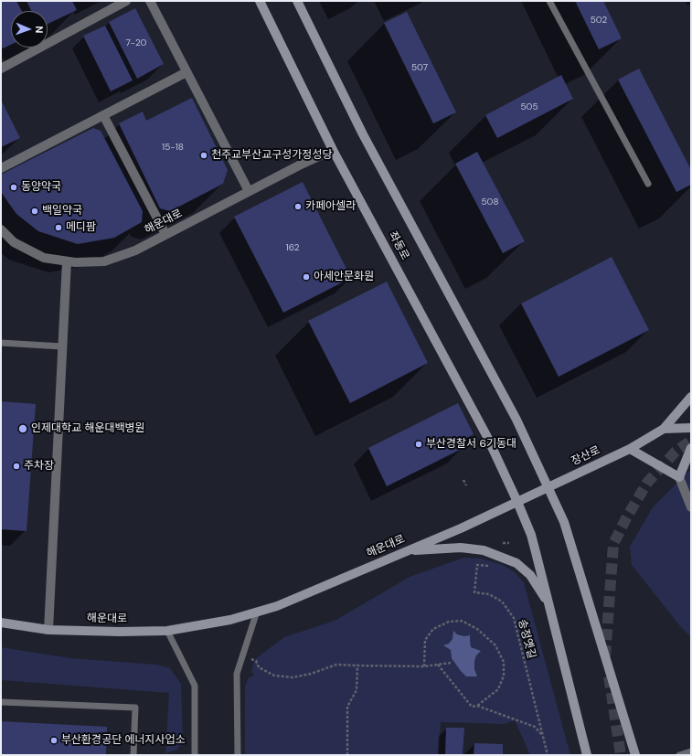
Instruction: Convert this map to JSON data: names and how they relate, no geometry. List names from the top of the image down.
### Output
{
  "streets": {
    "main road": ["해운대로", "좌동로", "장산로"],
    "path": ["송정옛길"]
  },
  "crossings": [
    ["해운대로", "좌동로"],
    ["해운대로", "장산로"],
    ["좌동로", "장산로"]
  ],
  "places": [
    "천주교부산교구성가정성당",
    "동양약국",
    "카페아셀라",
    "백일약국",
    "메디팜",
    "아세안문화원",
    "인제대학교 해운대백병원",
    "부산경찰서 6기동대",
    "주차장",
    "부산환경공단 에너지사업소"
  ],
  "house_numbers": [
    "502",
    "7-20",
    "507",
    "505",
    "15-18",
    "508",
    "162"
  ],
  "north": "right"
}
